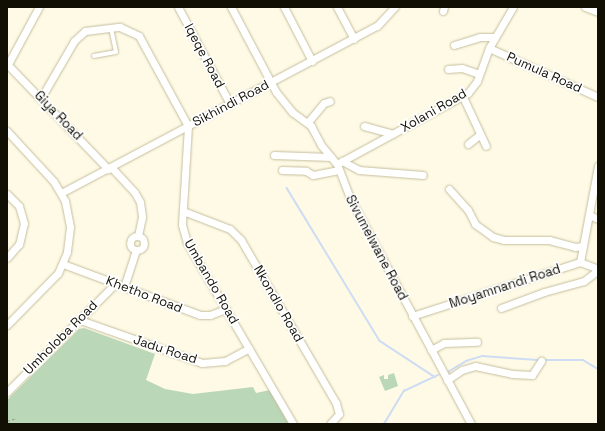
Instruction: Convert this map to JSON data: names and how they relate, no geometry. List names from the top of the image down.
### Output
{
  "streets": {
    "street": [
      "Iqeqe Road",
      "Pumula Road",
      "Sikhindi Road",
      "Xolani Road",
      "Giya Road",
      "Sivumelwane Road",
      "Umbando Road",
      "Moyamnandi Road",
      "Khetho Road",
      "Nkondlo Road",
      "Umholoba Road",
      "Jadu Road"
    ]
  },
  "crossings": [
    ["Iqeqe Road", "Sikhindi Road"],
    ["Pumula Road", "Xolani Road"],
    ["Sikhindi Road", "Giya Road"],
    ["Sikhindi Road", "Sivumelwane Road"],
    ["Sikhindi Road", "Umbando Road"],
    ["Xolani Road", "Sivumelwane Road"],
    ["Giya Road", "Khetho Road"],
    ["Sivumelwane Road", "Moyamnandi Road"],
    ["Umbando Road", "Khetho Road"],
    ["Umbando Road", "Nkondlo Road"],
    ["Umbando Road", "Jadu Road"],
    ["Khetho Road", "Umholoba Road"],
    ["Umholoba Road", "Jadu Road"]
  ]
}
